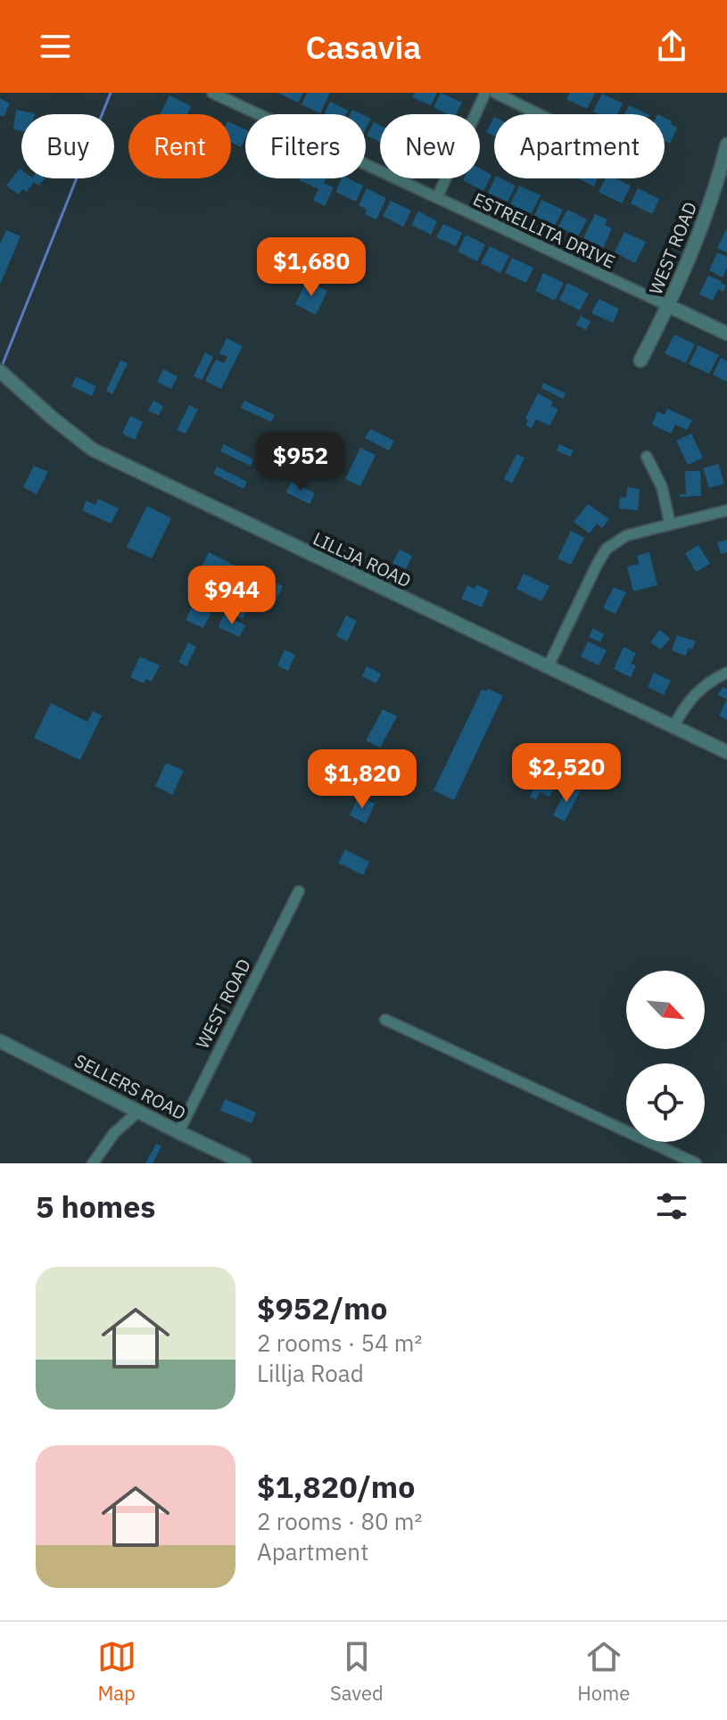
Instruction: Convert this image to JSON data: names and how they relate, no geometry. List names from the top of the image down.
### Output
{
  "streets": {
    "street": [
      "ESTRELLITA DRIVE",
      "WEST ROAD",
      "LILLJA ROAD",
      "SELLERS ROAD"
    ]
  },
  "crossings": [
    ["ESTRELLITA DRIVE", "WEST ROAD"],
    ["WEST ROAD", "SELLERS ROAD"]
  ],
  "north": "bottom right",
  "page": {
    "header": "Casavia",
    "chip": [
      "Buy",
      "Rent",
      "Filters",
      "New",
      "Apartment"
    ],
    "price": [
      "$1,680",
      "$952",
      "$944",
      "$2,520",
      "$1,820"
    ],
    "heading": "5 homes",
    "list": [
      {
        "name": "$952/mo",
        "note": "2 rooms · 54 m² · Lillja Road"
      },
      {
        "name": "$1,820/mo",
        "note": "2 rooms · 80 m² · Apartment"
      }
    ],
    "tabs": ["Map", "Saved", "Home"]
  }
}
